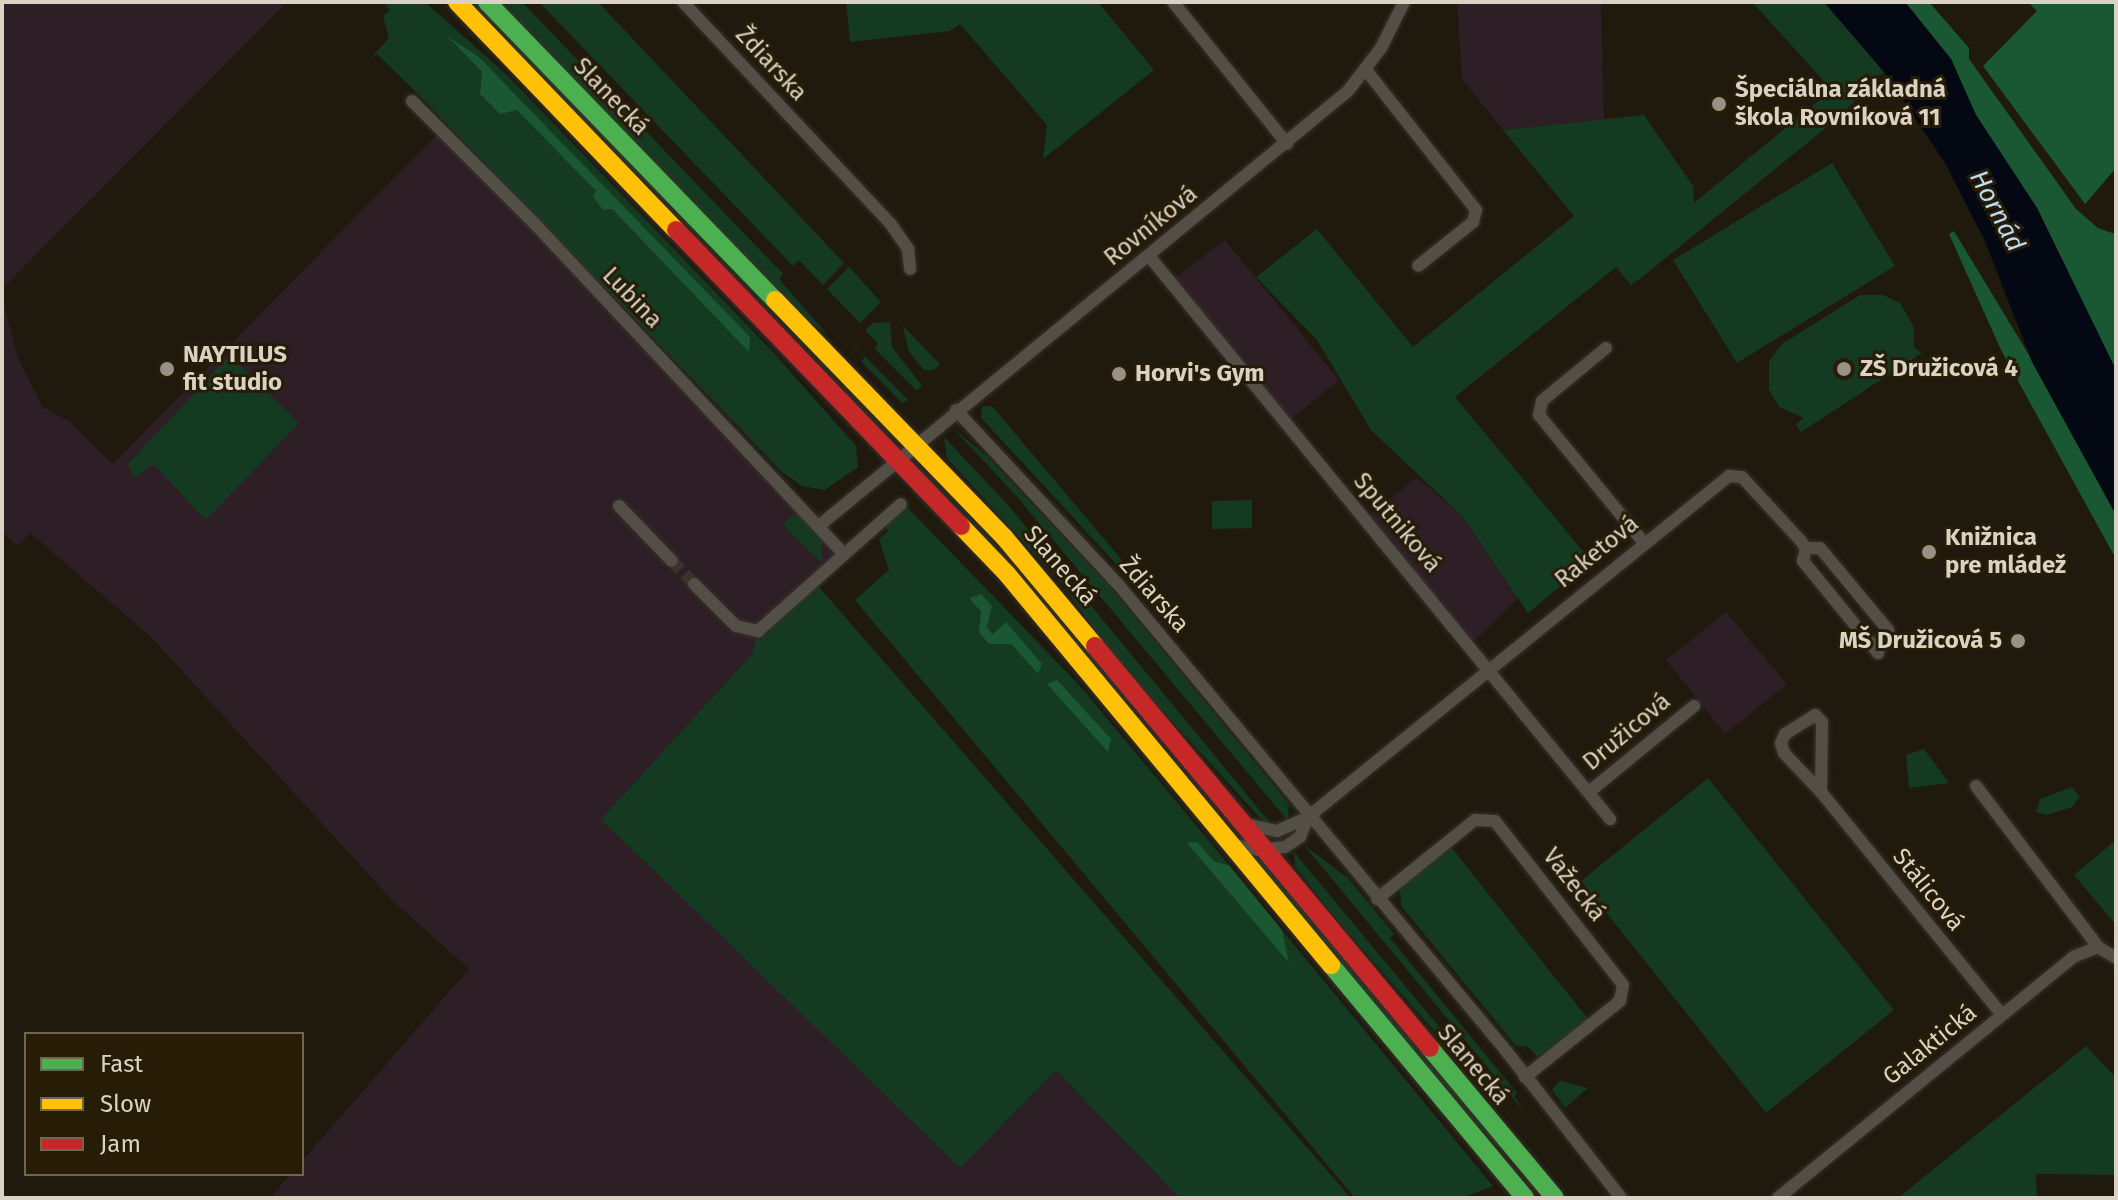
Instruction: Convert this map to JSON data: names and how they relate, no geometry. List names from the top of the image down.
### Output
{
  "streets": {
    "main road": ["Slanecká"],
    "street": [
      "Ždiarska",
      "Rovníková",
      "Lubina",
      "Sputniková",
      "Raketová",
      "Družicová",
      "Važecká",
      "Stálicová",
      "Galaktická"
    ]
  },
  "crossings": [
    ["Ždiarska", "Rovníková"],
    ["Ždiarska", "Raketová"],
    ["Slanecká", "Rovníková"],
    ["Slanecká", "Raketová"],
    ["Rovníková", "Sputniková"],
    ["Sputniková", "Raketová"],
    ["Sputniková", "Družicová"],
    ["Stálicová", "Galaktická"]
  ],
  "water": ["Hornád"],
  "places": [
    "Špeciálna základná škola Rovníková 11",
    "NAYTILUS fit studio",
    "ZŠ Družicová 4",
    "Horvi's Gym",
    "Knižnica pre mládež",
    "MŠ Družicová 5"
  ],
  "legend": ["Fast", "Slow", "Jam"]
}
